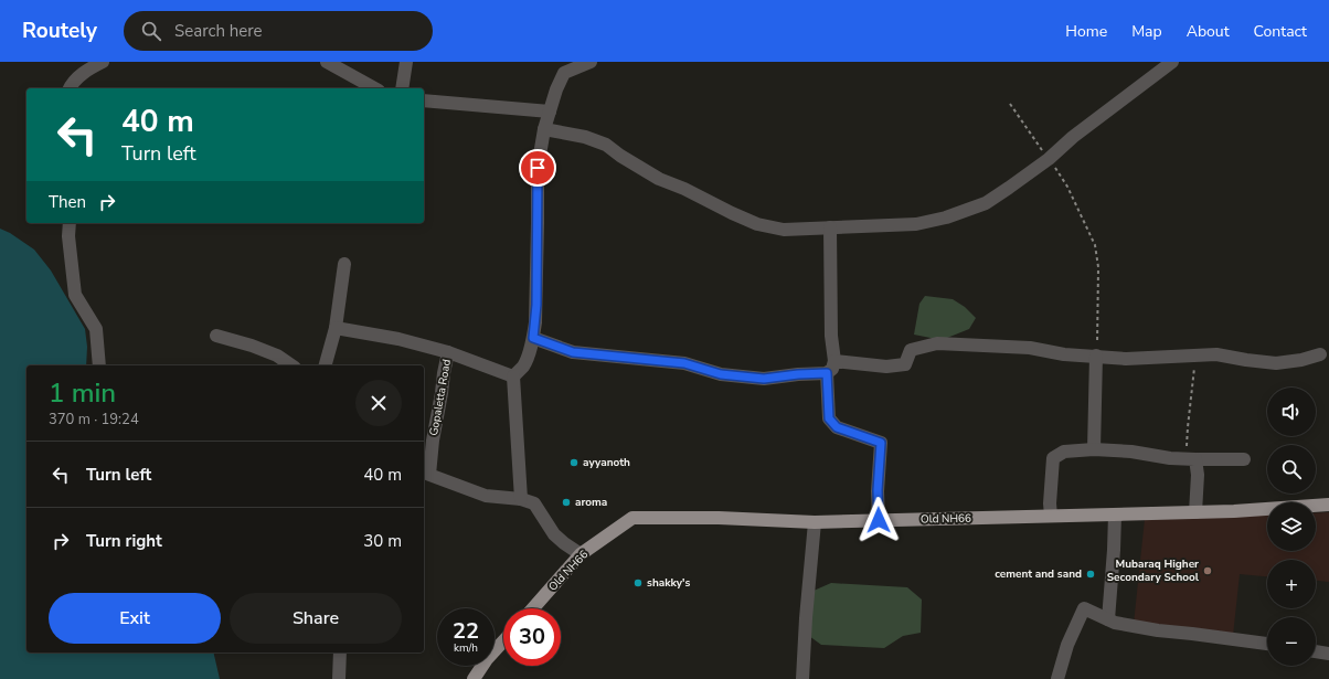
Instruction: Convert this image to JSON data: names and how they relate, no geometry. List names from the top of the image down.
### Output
{
  "streets": {
    "main road": ["Old NH66"],
    "street": ["Gopaletta Road"]
  },
  "crossings": [
    ["Gopaletta Road", "Old NH66"]
  ],
  "places": [
    "ayyanoth",
    "aroma",
    "Mubaraq Higher Secondary School",
    "cement and sand",
    "shakky's"
  ],
  "page": {
    "header": "Routely",
    "search": "Search here",
    "nav": [
      "Home",
      "Map",
      "About",
      "Contact"
    ],
    "turn": ["40 m", "Turn left"],
    "then": "Then",
    "heading": ["1 min", "370 m · 19:24"],
    "map_buttons": ["+", "−"],
    "list": [
      {
        "name": "Turn left",
        "value": "40 m"
      },
      {
        "name": "Turn right",
        "value": "30 m"
      }
    ],
    "buttons": ["Exit", "Share"],
    "speed": "22 km/h",
    "limit": "30"
  }
}
